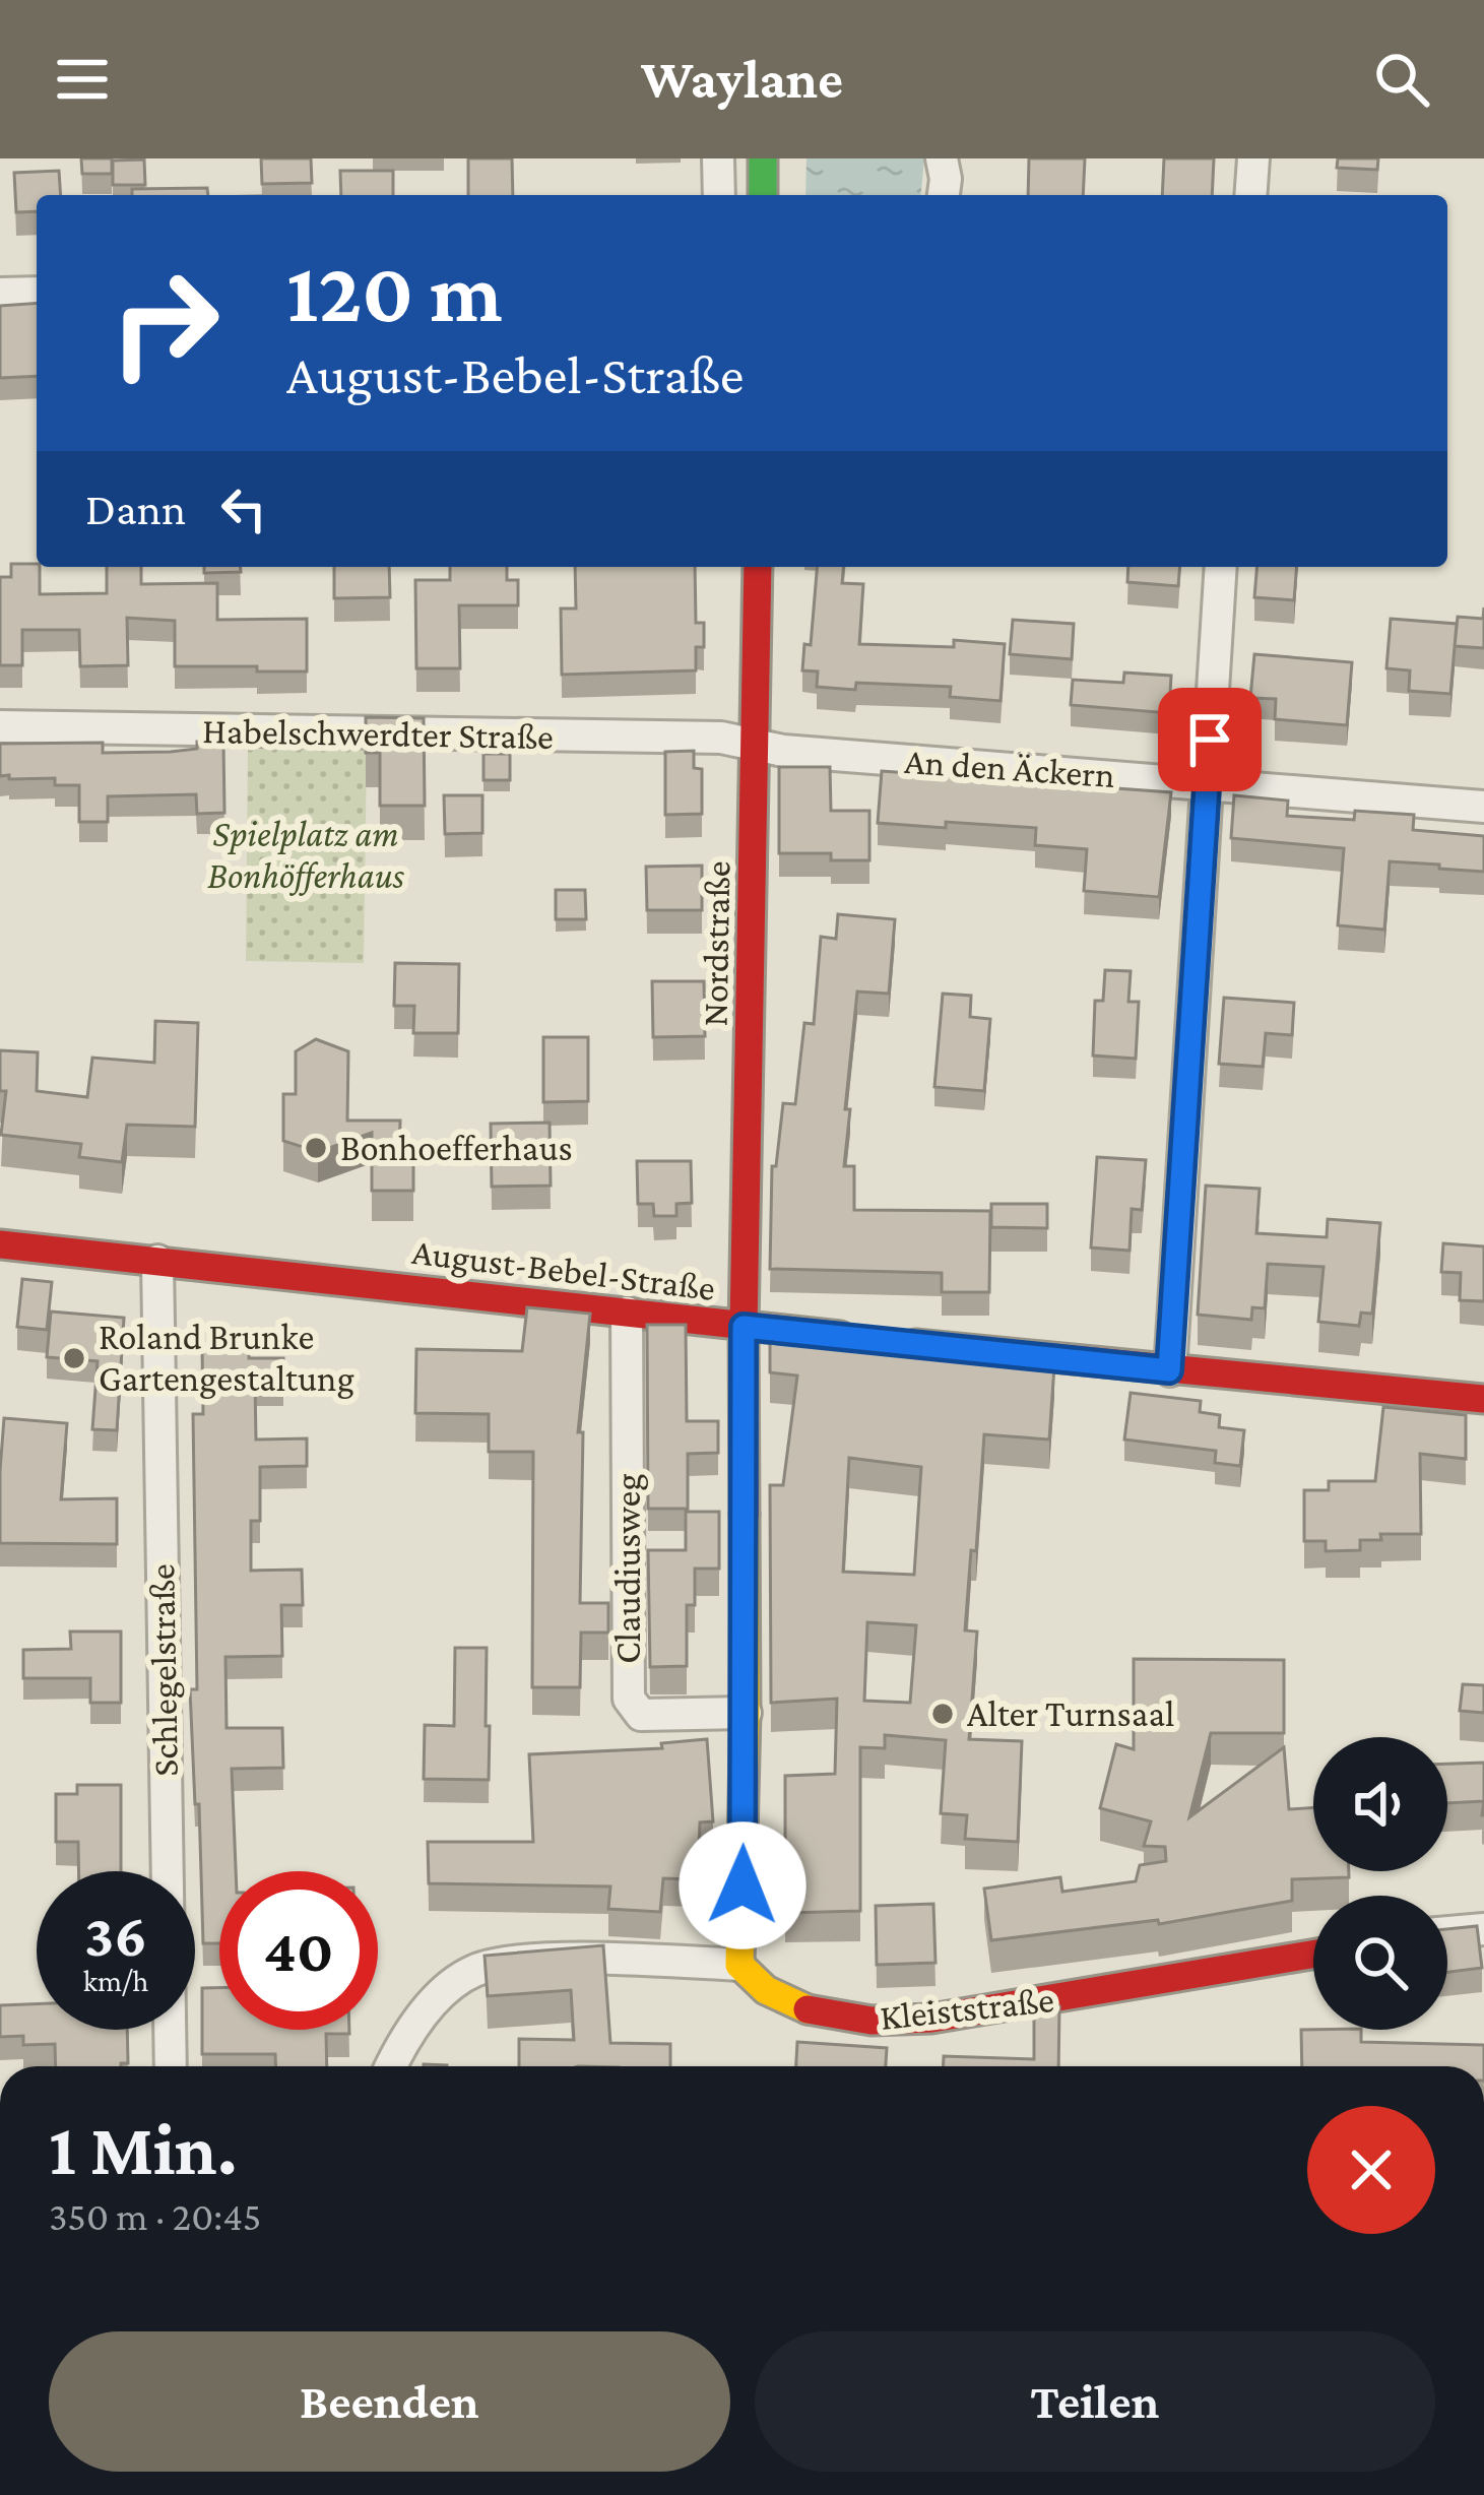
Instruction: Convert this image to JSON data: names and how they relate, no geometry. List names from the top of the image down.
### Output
{
  "streets": {
    "street": [
      "Habelschwerdter Straße",
      "An den Äckern",
      "Nordstraße",
      "August-Bebel-Straße",
      "Claudiusweg",
      "Schlegelstraße",
      "Kleiststraße"
    ]
  },
  "crossings": [
    ["Habelschwerdter Straße", "An den Äckern"],
    ["Habelschwerdter Straße", "Nordstraße"],
    ["An den Äckern", "Nordstraße"],
    ["Nordstraße", "August-Bebel-Straße"],
    ["August-Bebel-Straße", "Claudiusweg"],
    ["August-Bebel-Straße", "Schlegelstraße"]
  ],
  "parks": ["Spielplatz am Bonhöfferhaus"],
  "places": ["Bonhoefferhaus", "Roland Brunke Gartengestaltung", "Alter Turnsaal"],
  "page": {
    "header": "Waylane",
    "turn": ["120 m", "August-Bebel-Straße"],
    "then": "Dann",
    "speed": "36 km/h",
    "limit": "40",
    "heading": ["1 Min.", "350 m · 20:45"],
    "buttons": ["Beenden", "Teilen"]
  }
}
